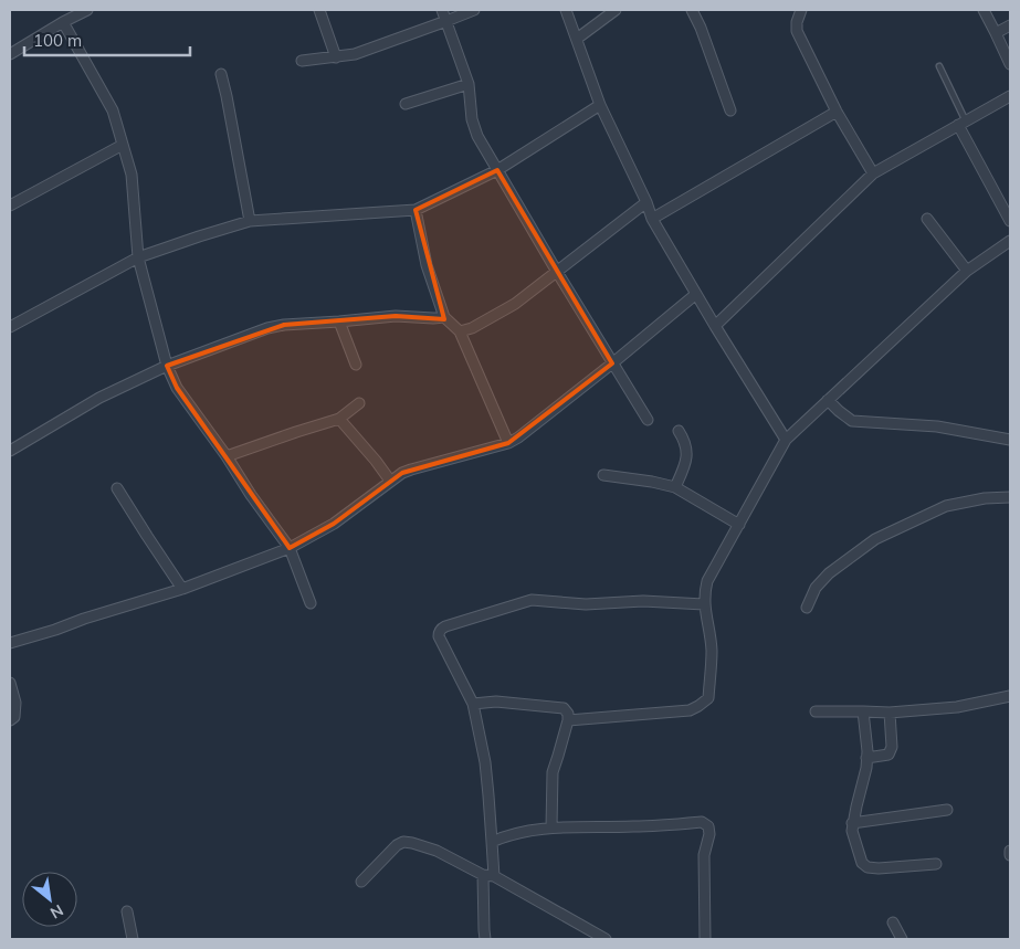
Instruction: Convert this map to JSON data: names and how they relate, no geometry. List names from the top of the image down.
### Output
{
  "scale_bar": "100 m",
  "north": "bottom right"
}
